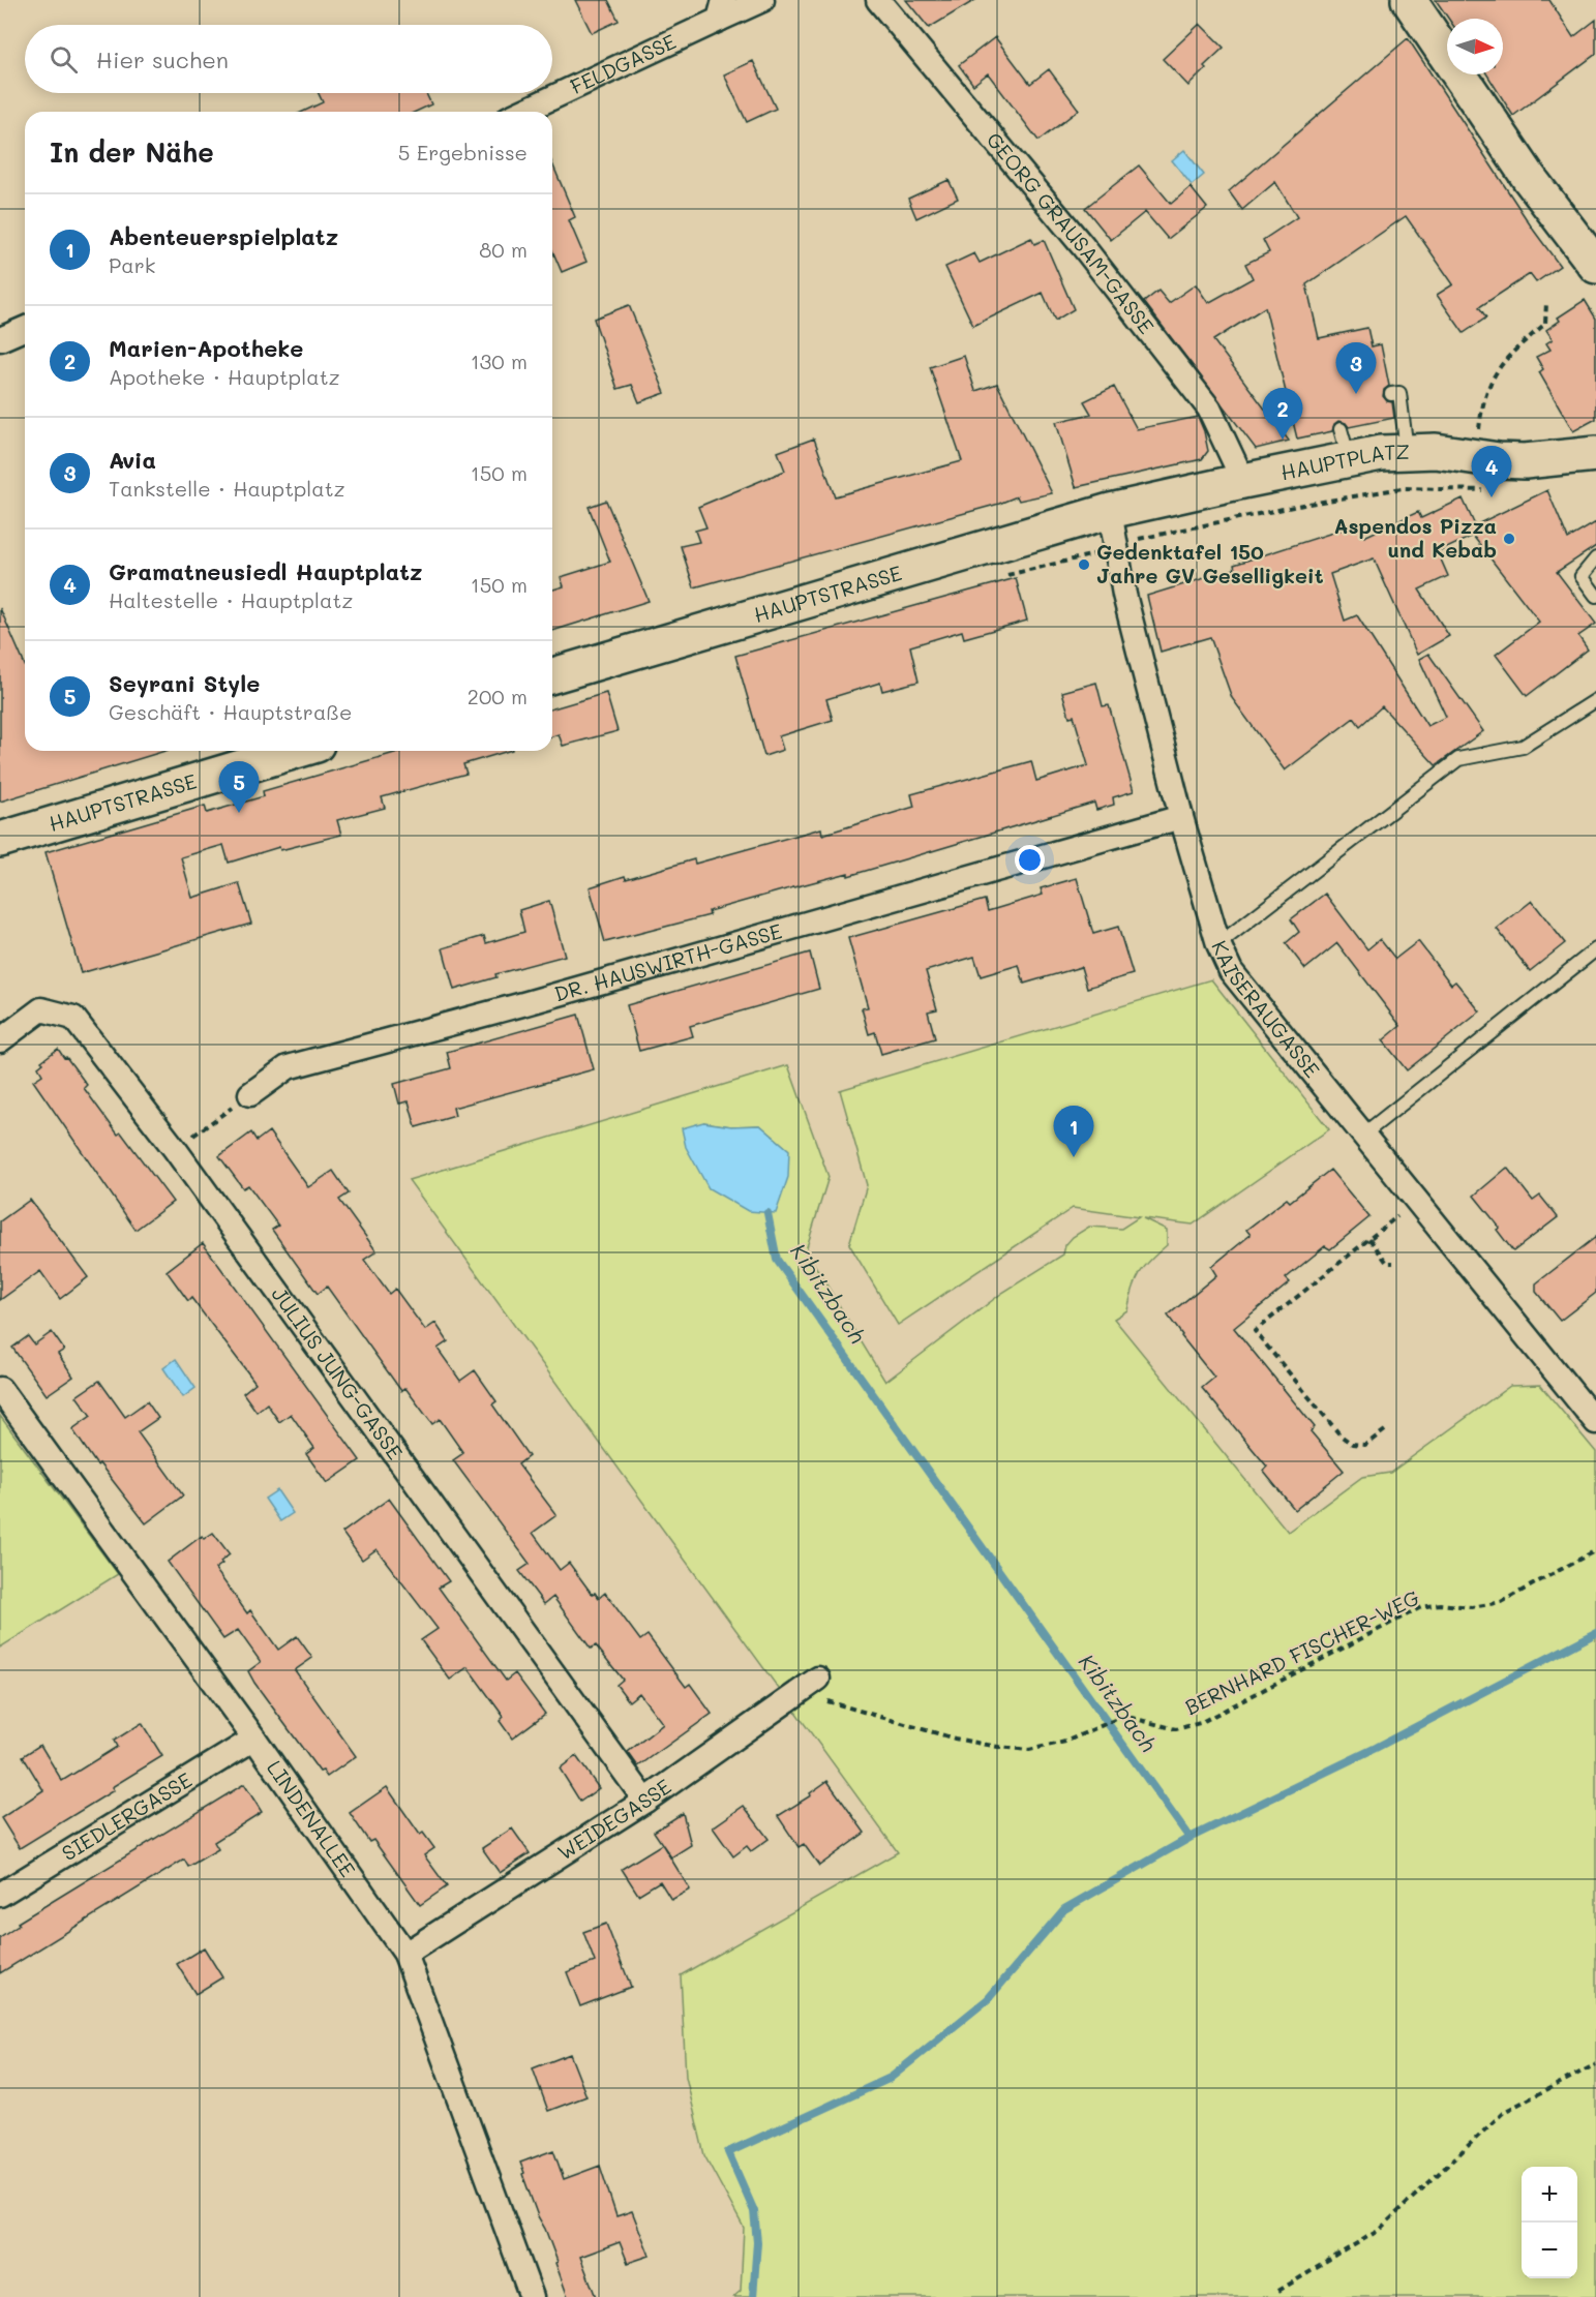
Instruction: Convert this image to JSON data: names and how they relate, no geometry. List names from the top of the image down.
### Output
{
  "streets": {
    "main road": ["HAUPTPLATZ", "HAUPTSTRASSE"],
    "street": [
      "FELDGASSE",
      "GEORG GRAUSAM-GASSE",
      "DR. HAUSWIRTH-GASSE",
      "KAISERAUGASSE",
      "JULIUS JUNG-GASSE",
      "SIEDLERGASSE",
      "LINDENALLEE",
      "WEIDEGASSE"
    ],
    "path": ["BERNHARD FISCHER-WEG"]
  },
  "crossings": [
    ["GEORG GRAUSAM-GASSE", "HAUPTPLATZ"],
    ["HAUPTPLATZ", "HAUPTSTRASSE"],
    ["HAUPTPLATZ", "KAISERAUGASSE"],
    ["HAUPTSTRASSE", "KAISERAUGASSE"],
    ["DR. HAUSWIRTH-GASSE", "KAISERAUGASSE"],
    ["JULIUS JUNG-GASSE", "WEIDEGASSE"],
    ["BERNHARD FISCHER-WEG", "WEIDEGASSE"],
    ["SIEDLERGASSE", "LINDENALLEE"],
    ["LINDENALLEE", "WEIDEGASSE"]
  ],
  "water": ["Kibitzbach"],
  "places": ["Aspendos Pizza und Kebab", "Gedenktafel 150 Jahre GV Geselligkeit"],
  "north": "right",
  "page": {
    "search": "Hier suchen",
    "heading": ["In der Nähe", "5 Ergebnisse"],
    "list": [
      {
        "mark": "1",
        "name": "Abenteuerspielplatz",
        "note": "Park",
        "value": "80 m"
      },
      {
        "mark": "2",
        "name": "Marien-Apotheke",
        "note": "Apotheke · Hauptplatz",
        "value": "130 m"
      },
      {
        "mark": "3",
        "name": "Avia",
        "note": "Tankstelle · Hauptplatz",
        "value": "150 m"
      },
      {
        "mark": "4",
        "name": "Gramatneusiedl Hauptplatz",
        "note": "Haltestelle · Hauptplatz",
        "value": "150 m"
      },
      {
        "mark": "5",
        "name": "Seyrani Style",
        "note": "Geschäft · Hauptstraße",
        "value": "200 m"
      }
    ],
    "pins": [
      "3",
      "2",
      "4",
      "5",
      "1"
    ],
    "map_buttons": ["+", "−"]
  }
}
